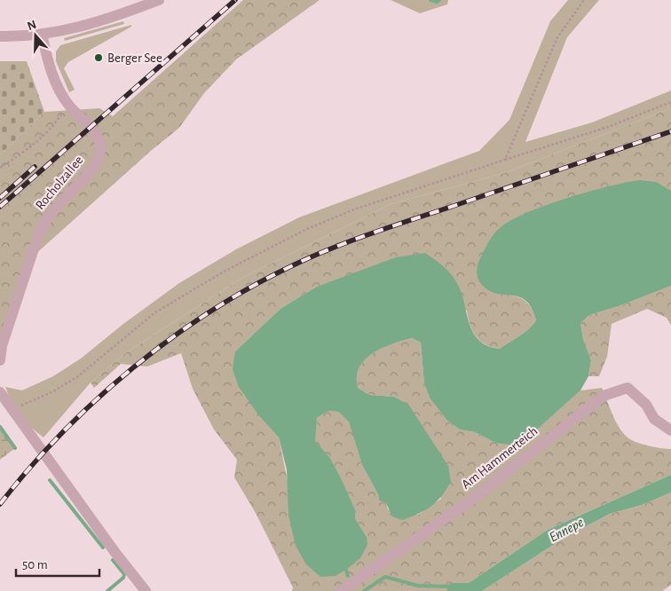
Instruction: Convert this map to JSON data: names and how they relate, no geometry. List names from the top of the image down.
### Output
{
  "streets": {
    "street": ["Rocholzallee", "Am Hammerteich"]
  },
  "water": ["Ennepe"],
  "places": ["Berger See"],
  "scale_bar": "50 m",
  "north": "top"
}
